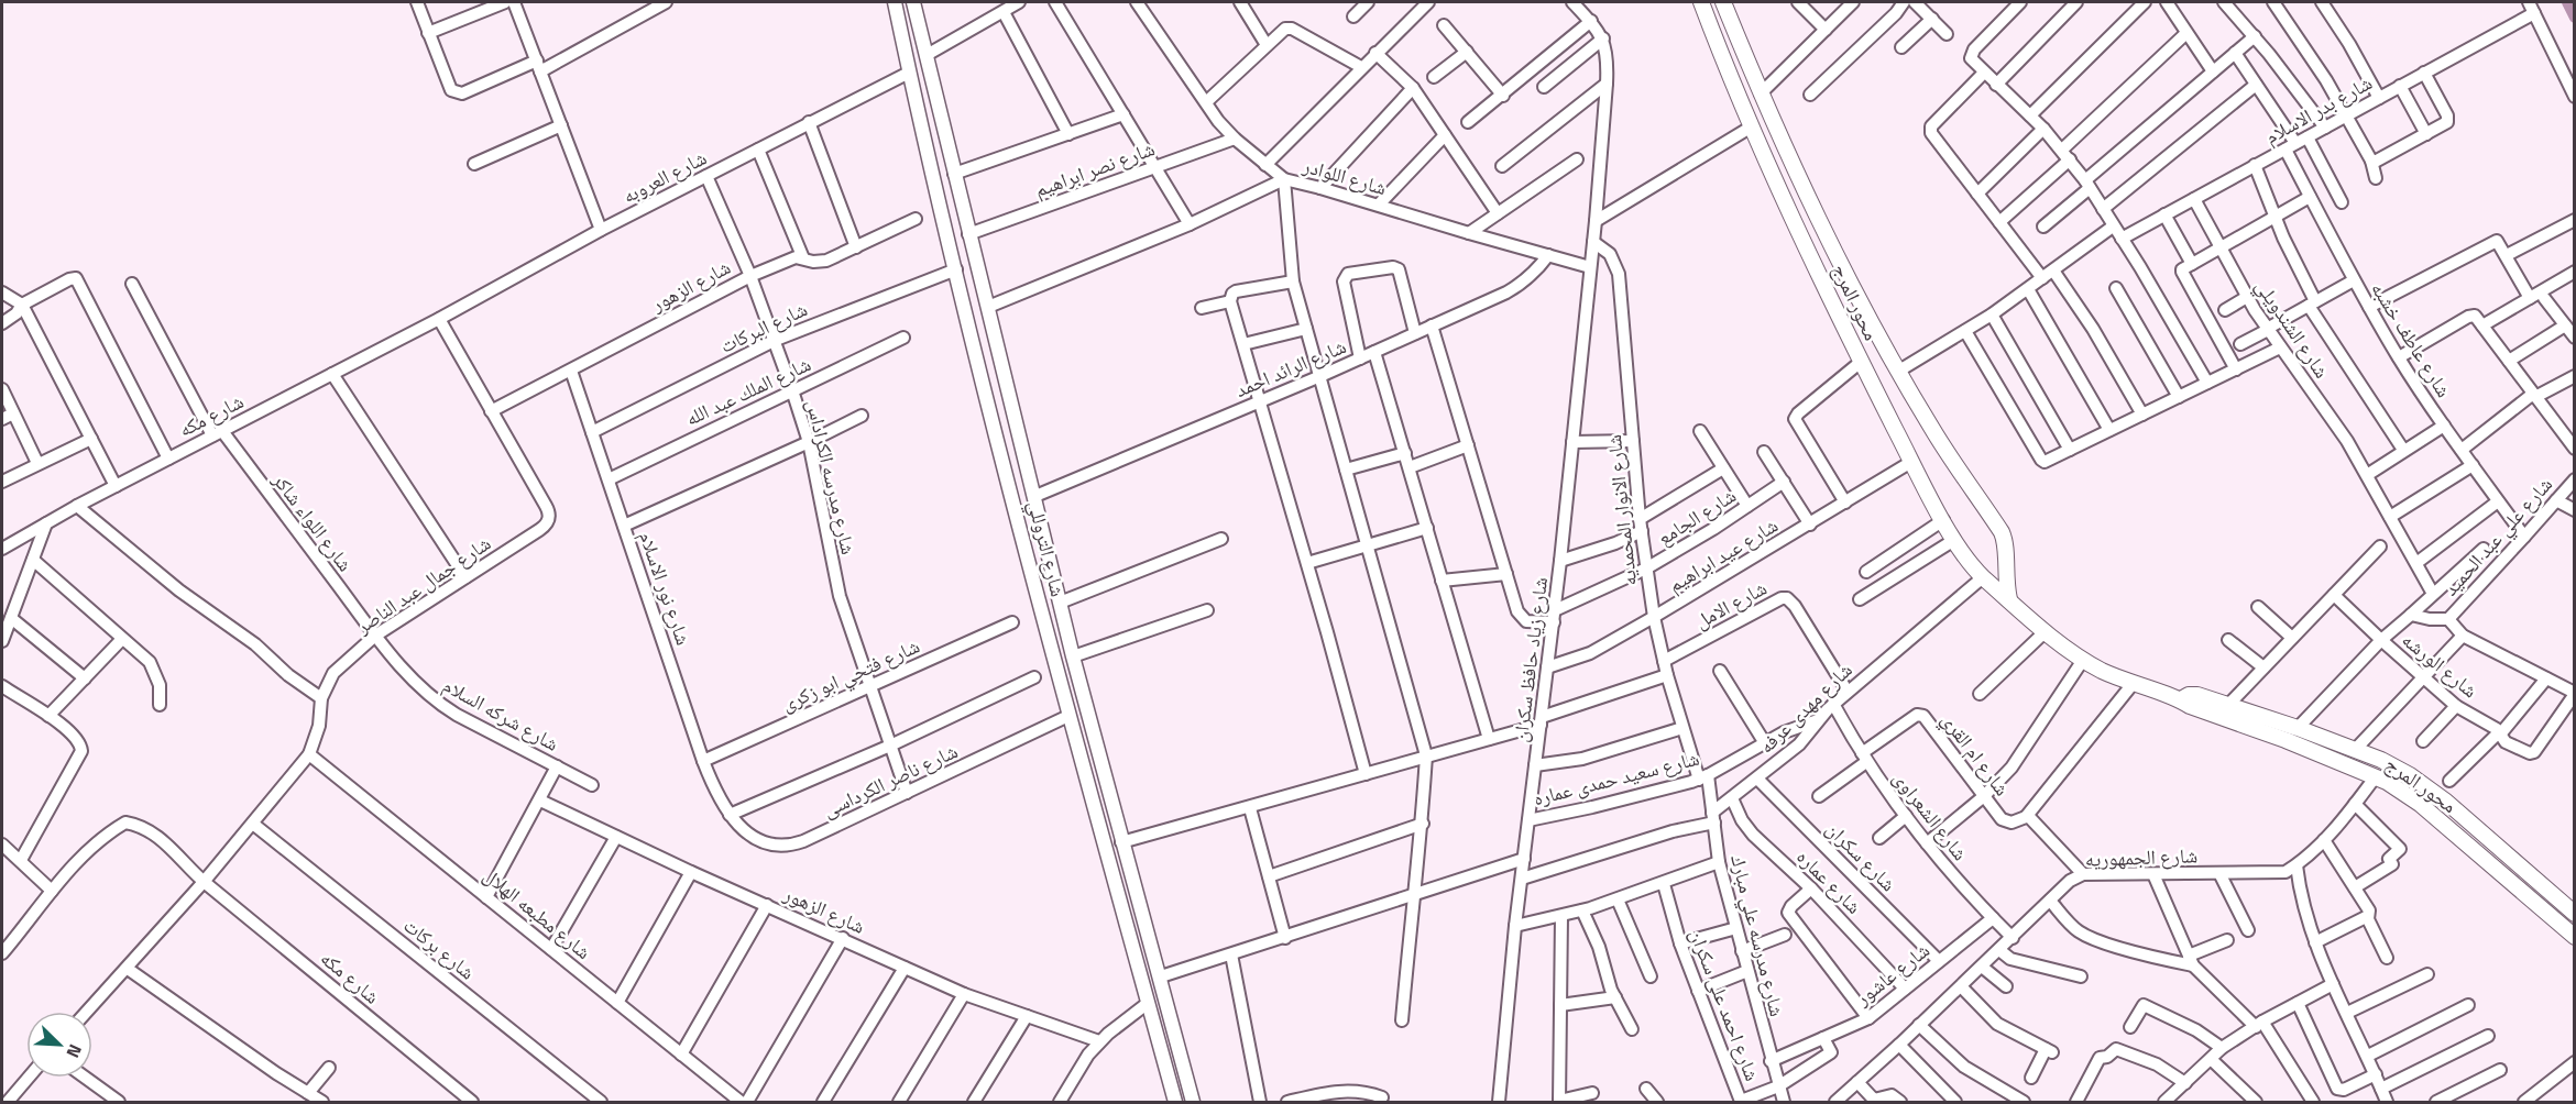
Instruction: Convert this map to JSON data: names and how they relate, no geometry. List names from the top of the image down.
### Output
{
  "streets": {
    "main road": ["محور المرج"],
    "street": [
      "شارع بدر الاسلام",
      "شارع نصر ابراهيم",
      "شارع العروبه",
      "شارع اللوادر",
      "شارع الزهور",
      "شارع البركات",
      "شارع الشندويلي",
      "شارع عاطف خشبه",
      "شارع الرائد احمد",
      "شارع الملك عبد الله",
      "شارع مكه",
      "شارع مدرسه الكراداس",
      "شارع الانوار المحمديه",
      "شارع الجامع",
      "شارع اللواء شاكر",
      "شارع علي عبد الحميد",
      "شارع التروللي",
      "شارع عيد ابراهيم",
      "شارع جمال عبد الناصر",
      "شارع نور الاسلام",
      "شارع الامل",
      "شارع زياد حافظ سكران",
      "شارع الورشه",
      "شارع فتحي ابو زكرى",
      "شارع مهدى عرفه",
      "شارع شركه السلام",
      "شارع ام القري",
      "شارع سعيد حمدى عماره",
      "شارع ناصر الكرداسى",
      "شارع الشعراوى",
      "شارع سكران",
      "شارع الجمهوريه",
      "شارع عماره",
      "شارع مطبعه الهلال",
      "شارع مدرسه علي مبارك",
      "شارع بركات",
      "شارع عاشور",
      "شارع احمد على سكران"
    ]
  },
  "crossings": [
    ["شارع بدر الاسلام", "شارع الشندويلي"],
    ["شارع بدر الاسلام", "شارع عاطف خشبه"],
    ["شارع نصر ابراهيم", "شارع التروللي"],
    ["شارع العروبه", "شارع مكه"],
    ["شارع العروبه", "شارع مدرسه الكراداس"],
    ["شارع العروبه", "شارع التروللي"],
    ["شارع العروبه", "شارع جمال عبد الناصر"],
    ["شارع اللوادر", "شارع الرائد احمد"],
    ["شارع اللوادر", "شارع التروللي"],
    ["شارع اللوادر", "شارع زياد حافظ سكران"],
    ["شارع الزهور", "شارع مدرسه الكراداس"],
    ["شارع الزهور", "شارع جمال عبد الناصر"],
    ["شارع الزهور", "شارع نور الاسلام"],
    ["محور المرج", "شارع عيد ابراهيم"],
    ["محور المرج", "شارع مهدى عرفه"],
    ["محور المرج", "شارع الجمهوريه"],
    ["شارع البركات", "شارع مدرسه الكراداس"],
    ["شارع البركات", "شارع التروللي"],
    ["شارع البركات", "شارع نور الاسلام"],
    ["شارع عاطف خشبه", "شارع علي عبد الحميد"],
    ["شارع الرائد احمد", "شارع التروللي"],
    ["شارع الملك عبد الله", "شارع مدرسه الكراداس"],
    ["شارع الملك عبد الله", "شارع نور الاسلام"],
    ["شارع مكه", "شارع اللواء شاكر"],
    ["شارع مكه", "شارع جمال عبد الناصر"],
    ["شارع مدرسه الكراداس", "شارع فتحي ابو زكرى"],
    ["شارع مدرسه الكراداس", "شارع ناصر الكرداسى"],
    ["شارع الانوار المحمديه", "شارع الجامع"],
    ["شارع الانوار المحمديه", "شارع عيد ابراهيم"],
    ["شارع الانوار المحمديه", "شارع الامل"],
    ["شارع الانوار المحمديه", "شارع زياد حافظ سكران"],
    ["شارع الانوار المحمديه", "شارع سعيد حمدى عماره"],
    ["شارع الانوار المحمديه", "شارع مدرسه علي مبارك"],
    ["شارع الجامع", "شارع زياد حافظ سكران"],
    ["شارع اللواء شاكر", "شارع جمال عبد الناصر"],
    ["شارع اللواء شاكر", "شارع شركه السلام"],
    ["شارع التروللي", "شارع ناصر الكرداسى"],
    ["شارع عيد ابراهيم", "شارع زياد حافظ سكران"],
    ["شارع جمال عبد الناصر", "شارع شركه السلام"],
    ["شارع جمال عبد الناصر", "شارع مطبعه الهلال"],
    ["شارع جمال عبد الناصر", "شارع بركات"],
    ["شارع نور الاسلام", "شارع فتحي ابو زكرى"],
    ["شارع نور الاسلام", "شارع ناصر الكرداسى"],
    ["شارع الامل", "شارع مهدى عرفه"],
    ["شارع زياد حافظ سكران", "شارع سعيد حمدى عماره"],
    ["شارع مهدى عرفه", "شارع سعيد حمدى عماره"],
    ["شارع مهدى عرفه", "شارع الشعراوى"],
    ["شارع مهدى عرفه", "شارع سكران"],
    ["شارع مهدى عرفه", "شارع عماره"],
    ["شارع مهدى عرفه", "شارع مدرسه علي مبارك"],
    ["شارع ام القري", "شارع الشعراوى"],
    ["شارع سعيد حمدى عماره", "شارع مدرسه علي مبارك"],
    ["شارع الشعراوى", "شارع الجمهوريه"],
    ["شارع الشعراوى", "شارع عاشور"],
    ["شارع سكران", "شارع عاشور"],
    ["شارع عماره", "شارع عاشور"],
    ["شارع مدرسه علي مبارك", "شارع عاشور"],
    ["شارع مدرسه علي مبارك", "شارع احمد على سكران"]
  ],
  "north": "bottom right"
}
